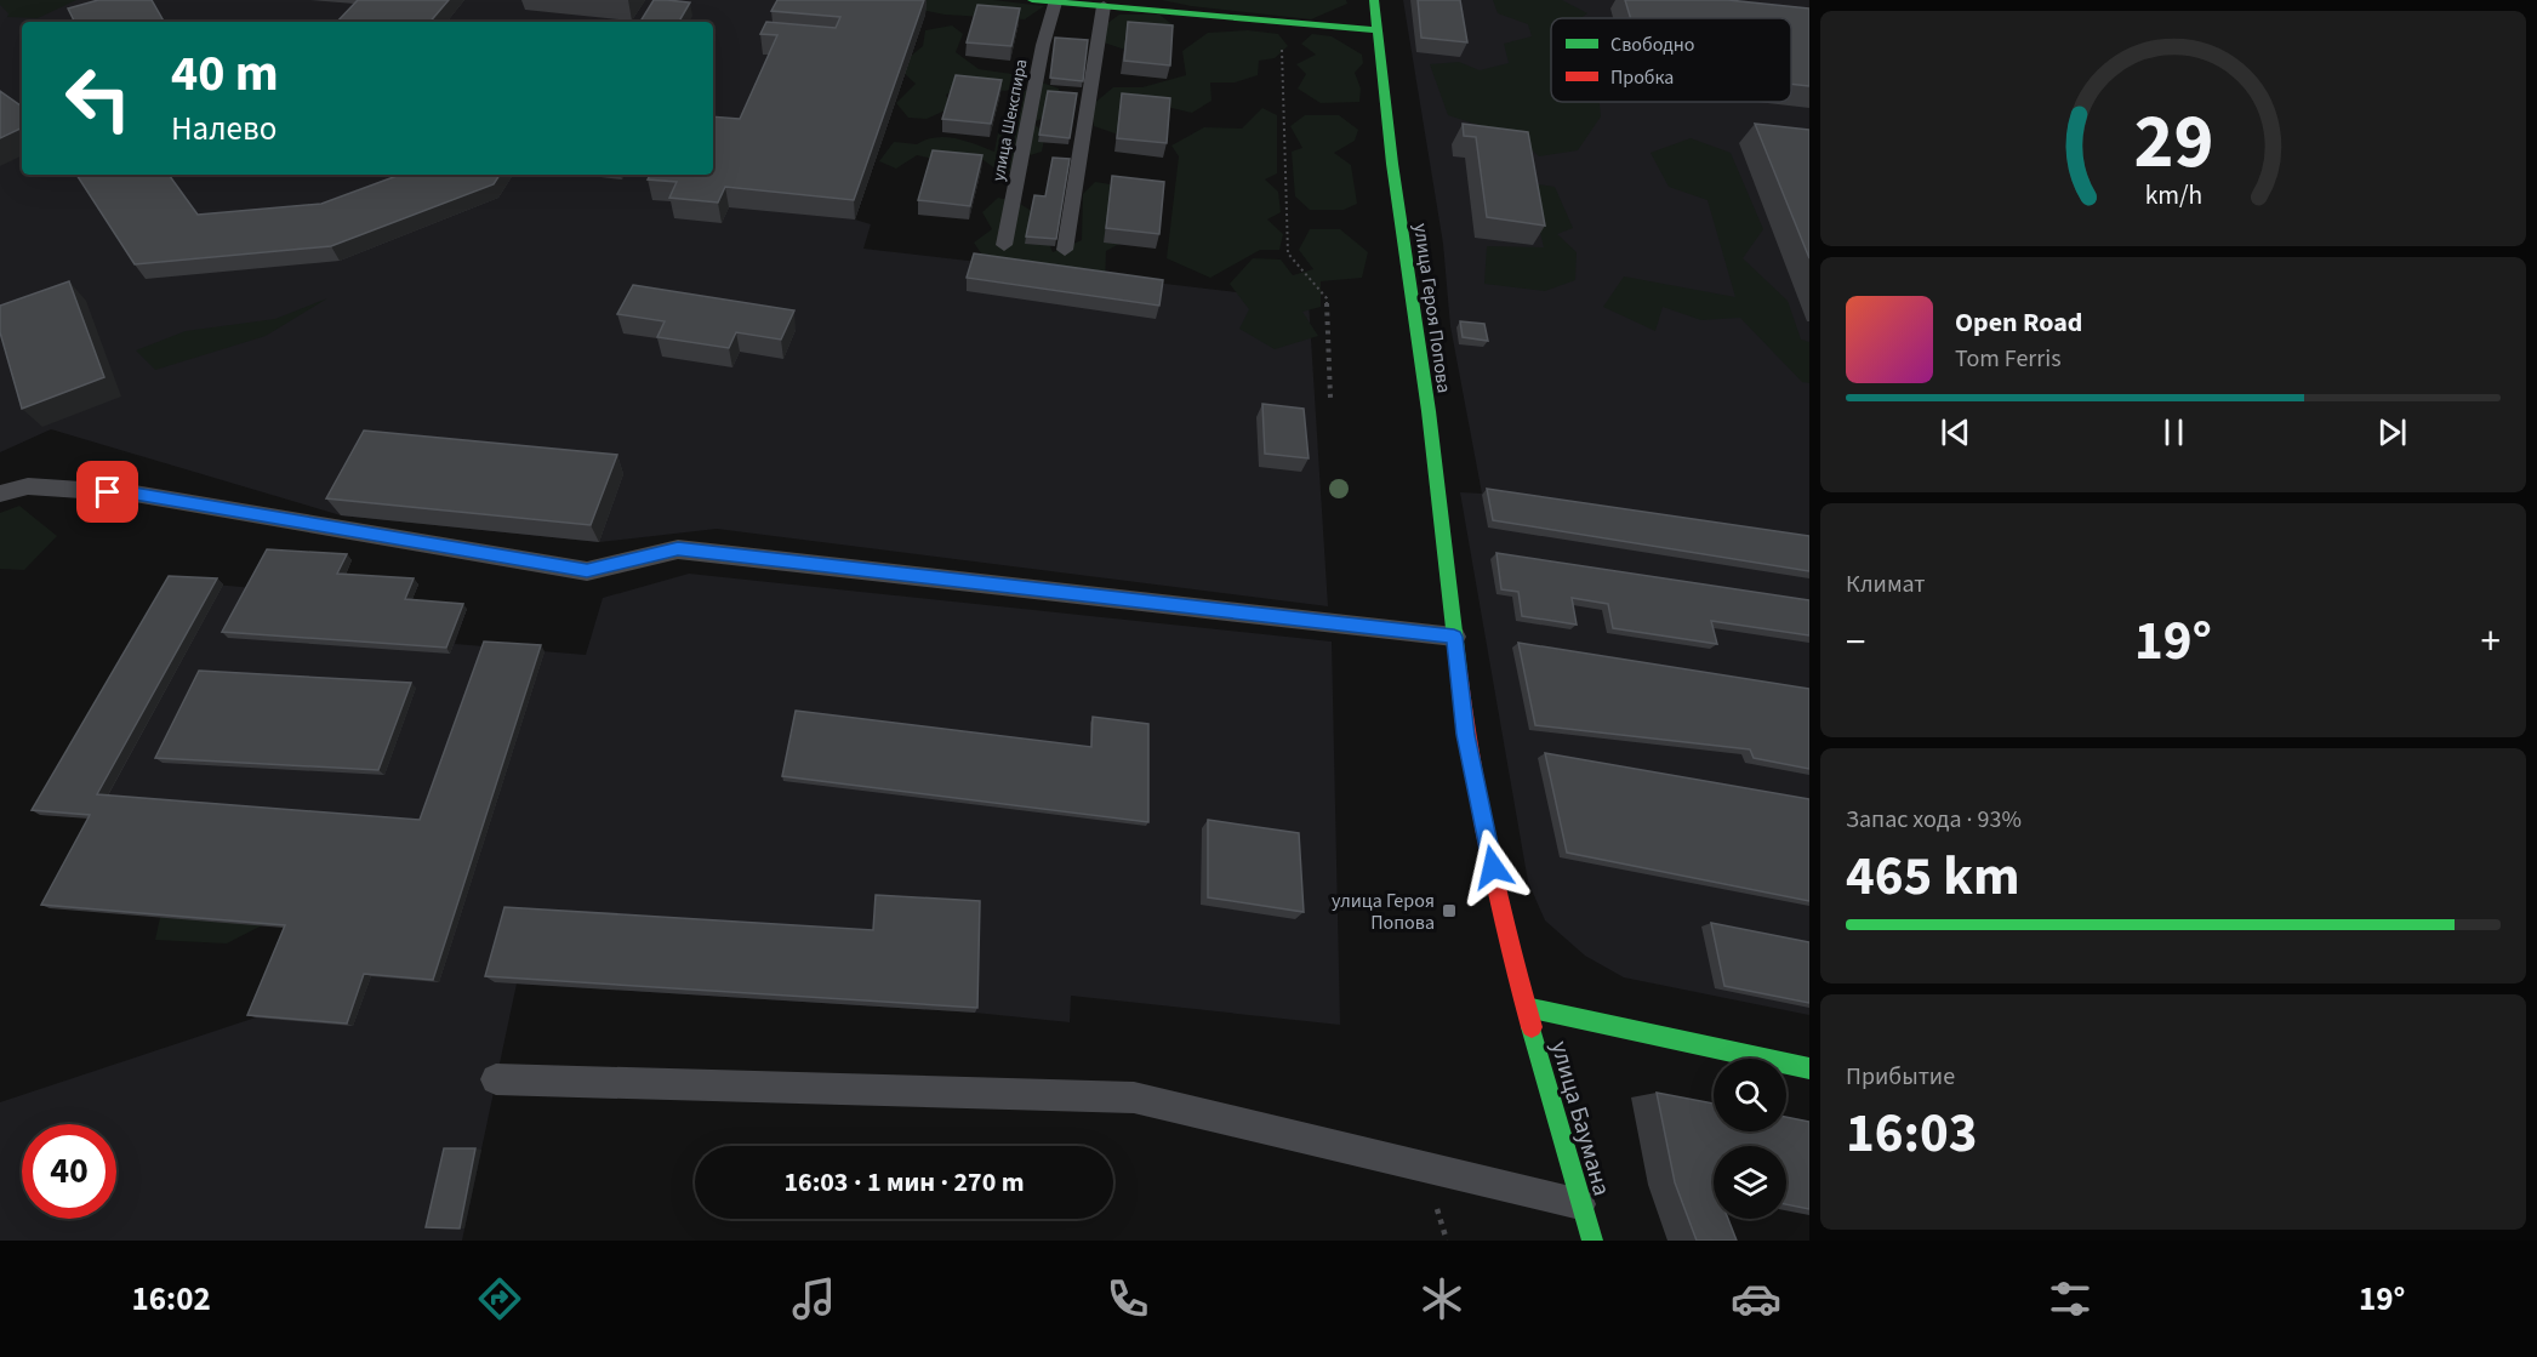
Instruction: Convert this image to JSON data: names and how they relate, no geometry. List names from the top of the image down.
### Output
{
  "streets": {
    "street": ["улица Героя Попова", "улица Баумана"],
    "lane": ["улица Шекспира"]
  },
  "crossings": [
    ["улица Героя Попова", "улица Баумана"]
  ],
  "places": {
    "transit": ["улица Героя Попова"]
  },
  "legend": ["Свободно", "Пробка"],
  "page": {
    "turn": ["40 m", "Налево"],
    "song": ["Open Road", "Tom Ferris"],
    "tile": [
      "Климат",
      ["Запас хода · 93%", "465 km"],
      ["Прибытие", "16:03"]
    ],
    "heat": ["−", "19°", "+"],
    "limit": "40",
    "trip": "16:03 · 1 мин · 270 m",
    "tabs": ["16:02", "19°"],
    "gauge": ["29", "km/h"]
  }
}
